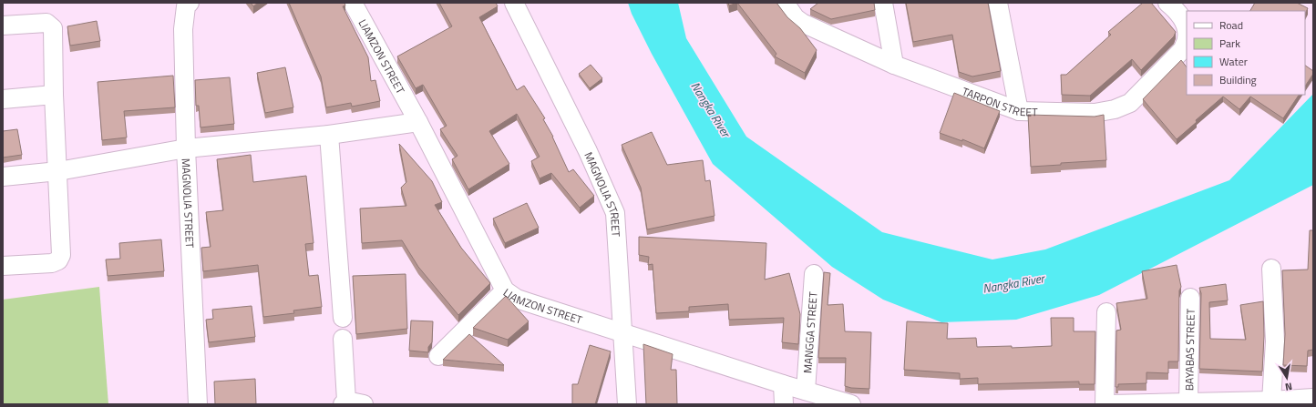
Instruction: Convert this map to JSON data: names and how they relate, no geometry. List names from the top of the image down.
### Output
{
  "streets": {
    "street": [
      "LIAMZON STREET",
      "TARPON STREET",
      "MAGNOLIA STREET",
      "MANGGA STREET",
      "BAYABAS STREET"
    ]
  },
  "crossings": [
    ["LIAMZON STREET", "MAGNOLIA STREET"],
    ["LIAMZON STREET", "MANGGA STREET"]
  ],
  "water": ["Nangka River"],
  "legend": [
    "Road",
    "Park",
    "Water",
    "Building"
  ],
  "north": "bottom"
}
